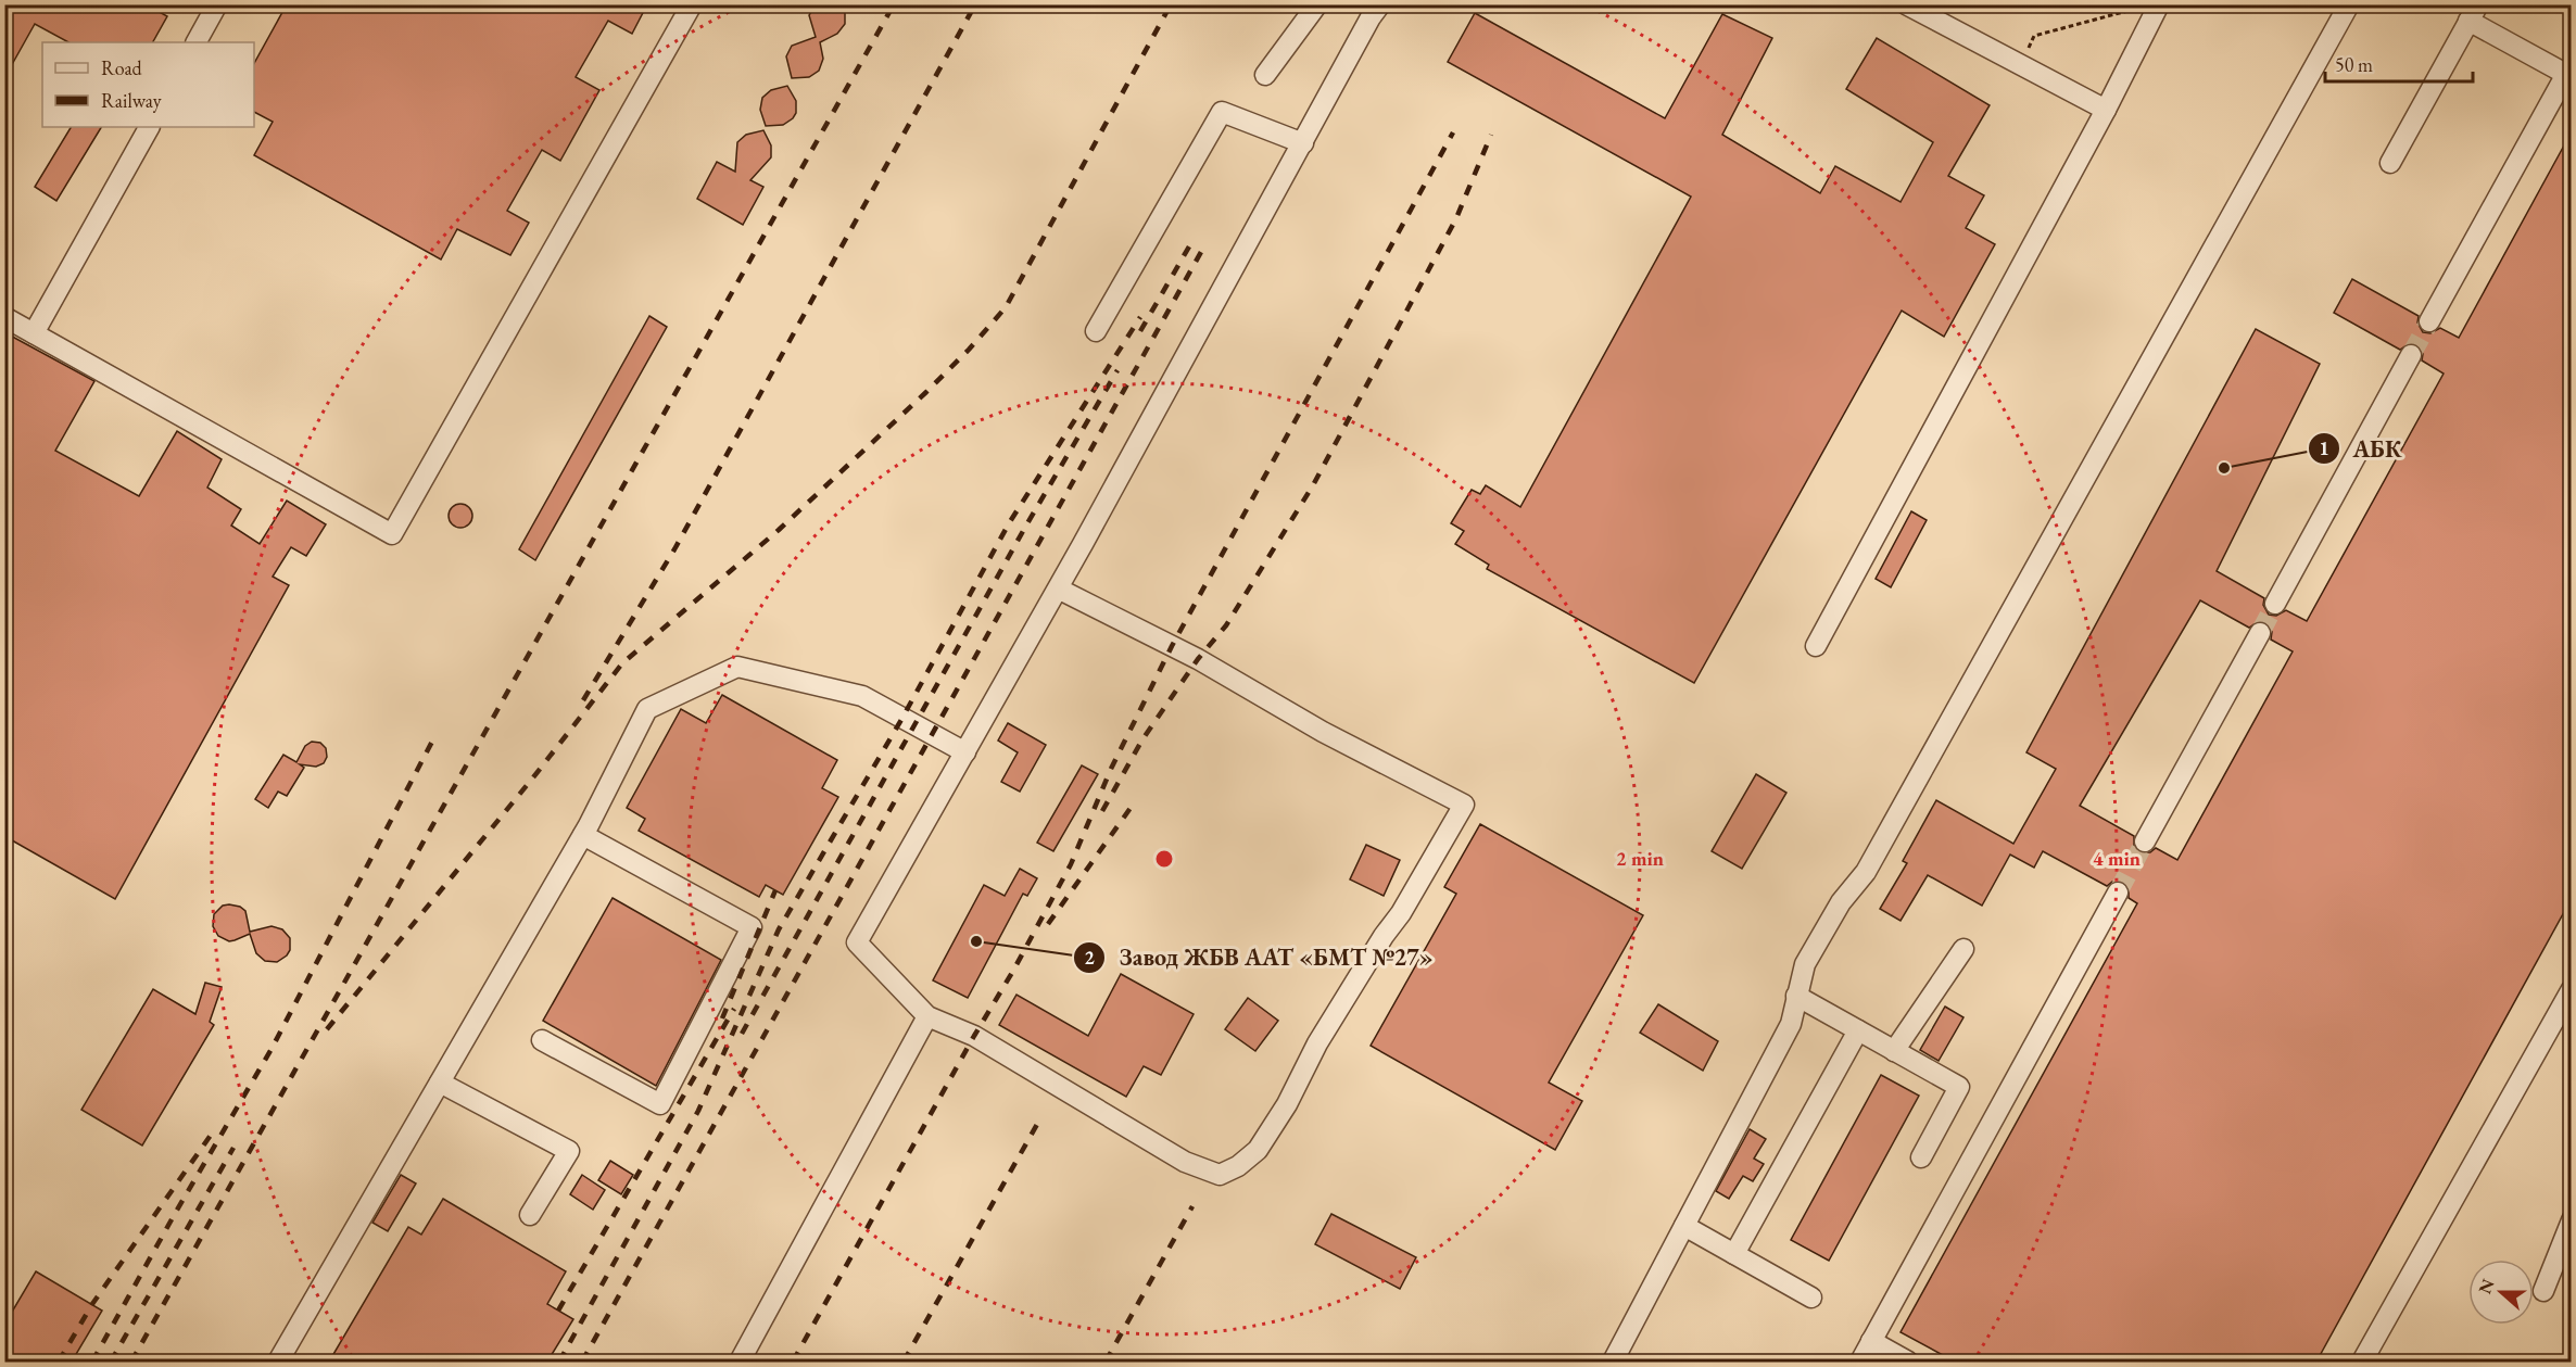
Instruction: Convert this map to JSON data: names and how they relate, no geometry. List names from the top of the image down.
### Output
{
  "places": ["АБК", "Завод ЖБВ ААТ «БМТ №27»"],
  "legend": ["Road", "Railway"],
  "scale_bar": "50 m",
  "north": "left",
  "rings": ["2 min", "4 min"]
}
